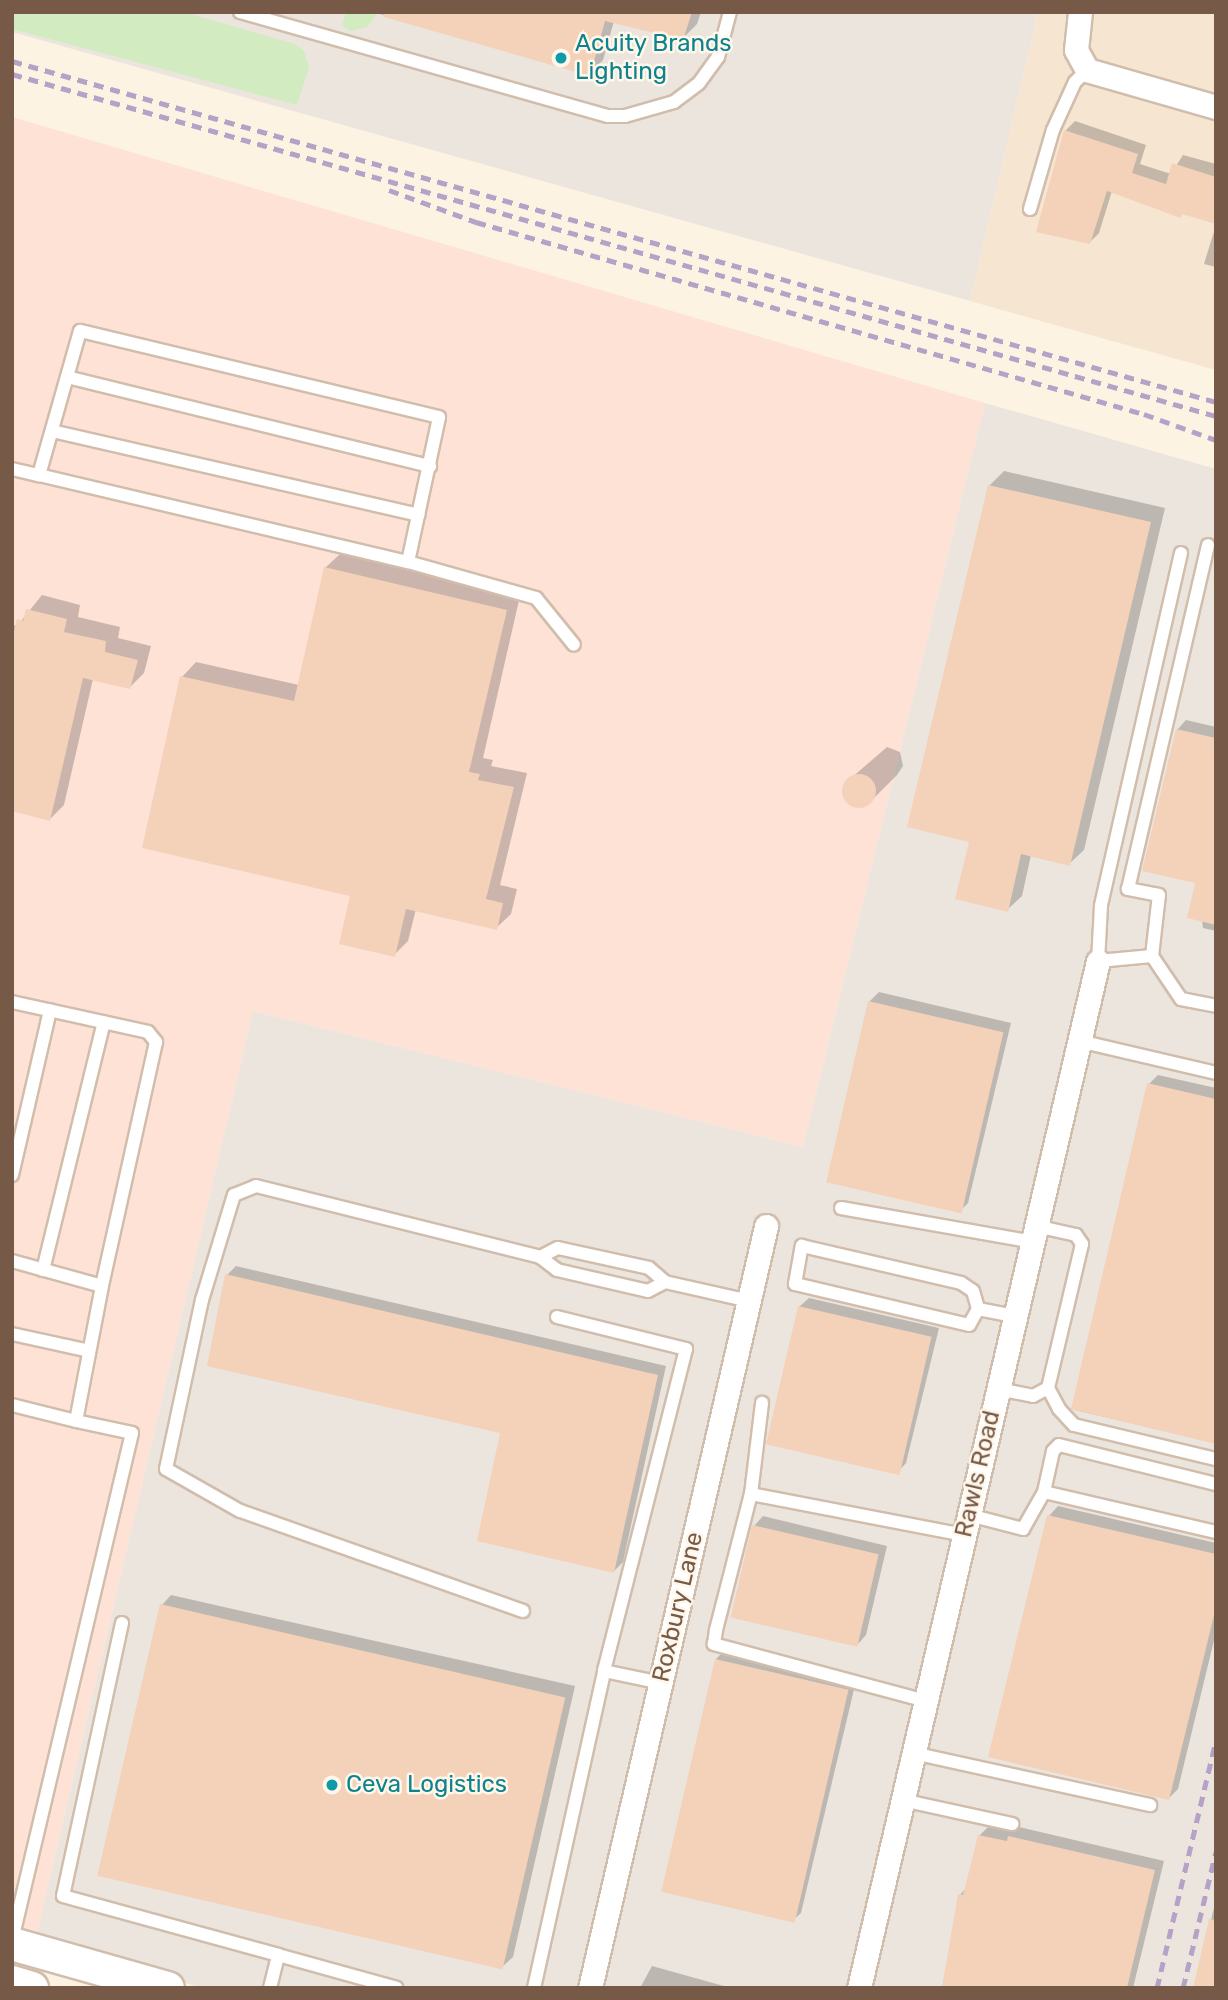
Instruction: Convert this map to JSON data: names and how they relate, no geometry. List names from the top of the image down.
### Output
{
  "streets": {
    "street": ["Rawls Road", "Roxbury Lane"]
  },
  "places": ["Acuity Brands Lighting", "Ceva Logistics"]
}
